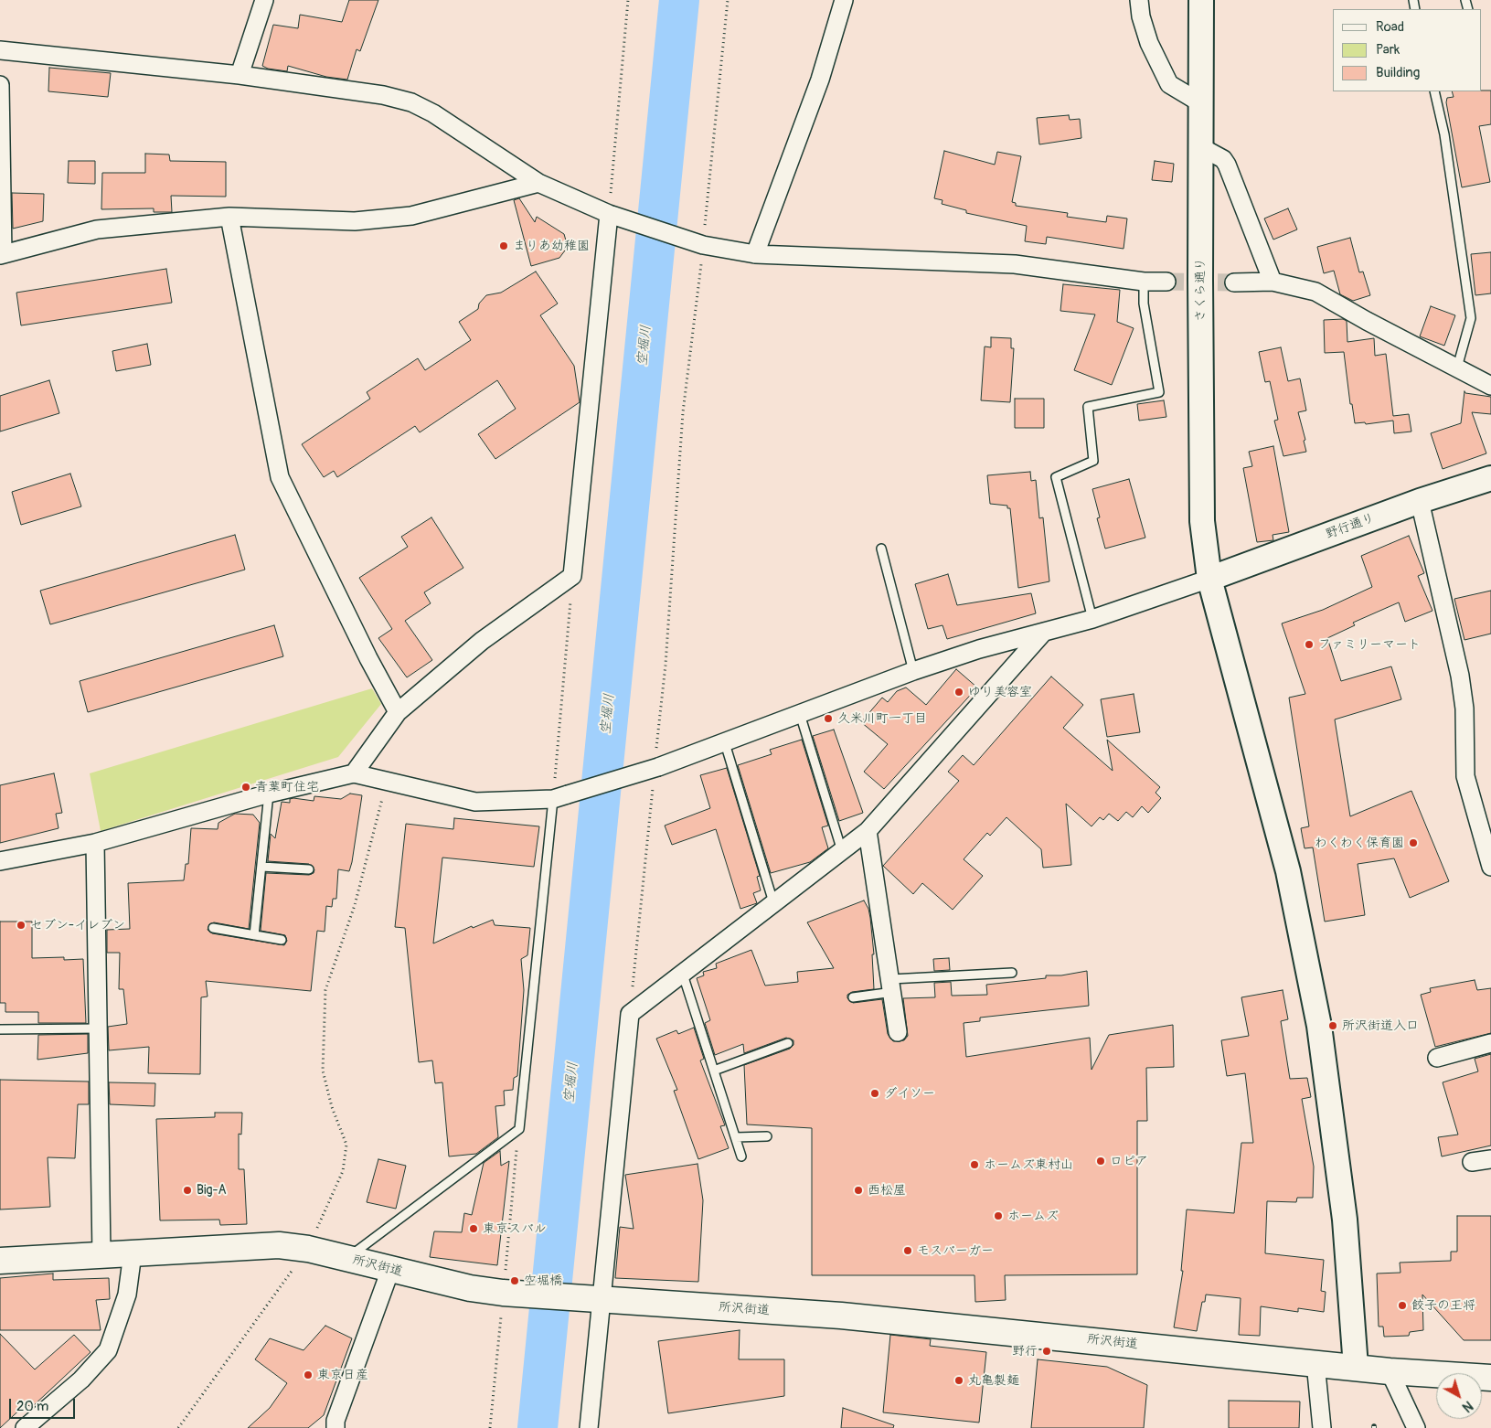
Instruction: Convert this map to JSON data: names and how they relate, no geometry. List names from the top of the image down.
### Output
{
  "streets": {
    "main road": ["所沢街道"],
    "street": ["さくら通り", "野行通り"]
  },
  "crossings": [
    ["さくら通り", "野行通り"],
    ["さくら通り", "所沢街道"]
  ],
  "water": ["空堀川"],
  "places": [
    "まりあ幼稚園",
    "ファミリーマート",
    "ゆり美容室",
    "久米川町一丁目",
    "青葉町住宅",
    "わくわく保育園",
    "セブン-イレブン",
    "所沢街道入口",
    "ダイソー",
    "ロピア",
    "ホームズ東村山",
    "Big-A",
    "西松屋",
    "ホームズ",
    "東京スバル",
    "モスバーガー",
    "空堀橋",
    "餃子の王将",
    "野行",
    "東京日産",
    "丸亀製麺"
  ],
  "legend": ["Road", "Park", "Building"],
  "scale_bar": "20 m",
  "north": "bottom right"
}
